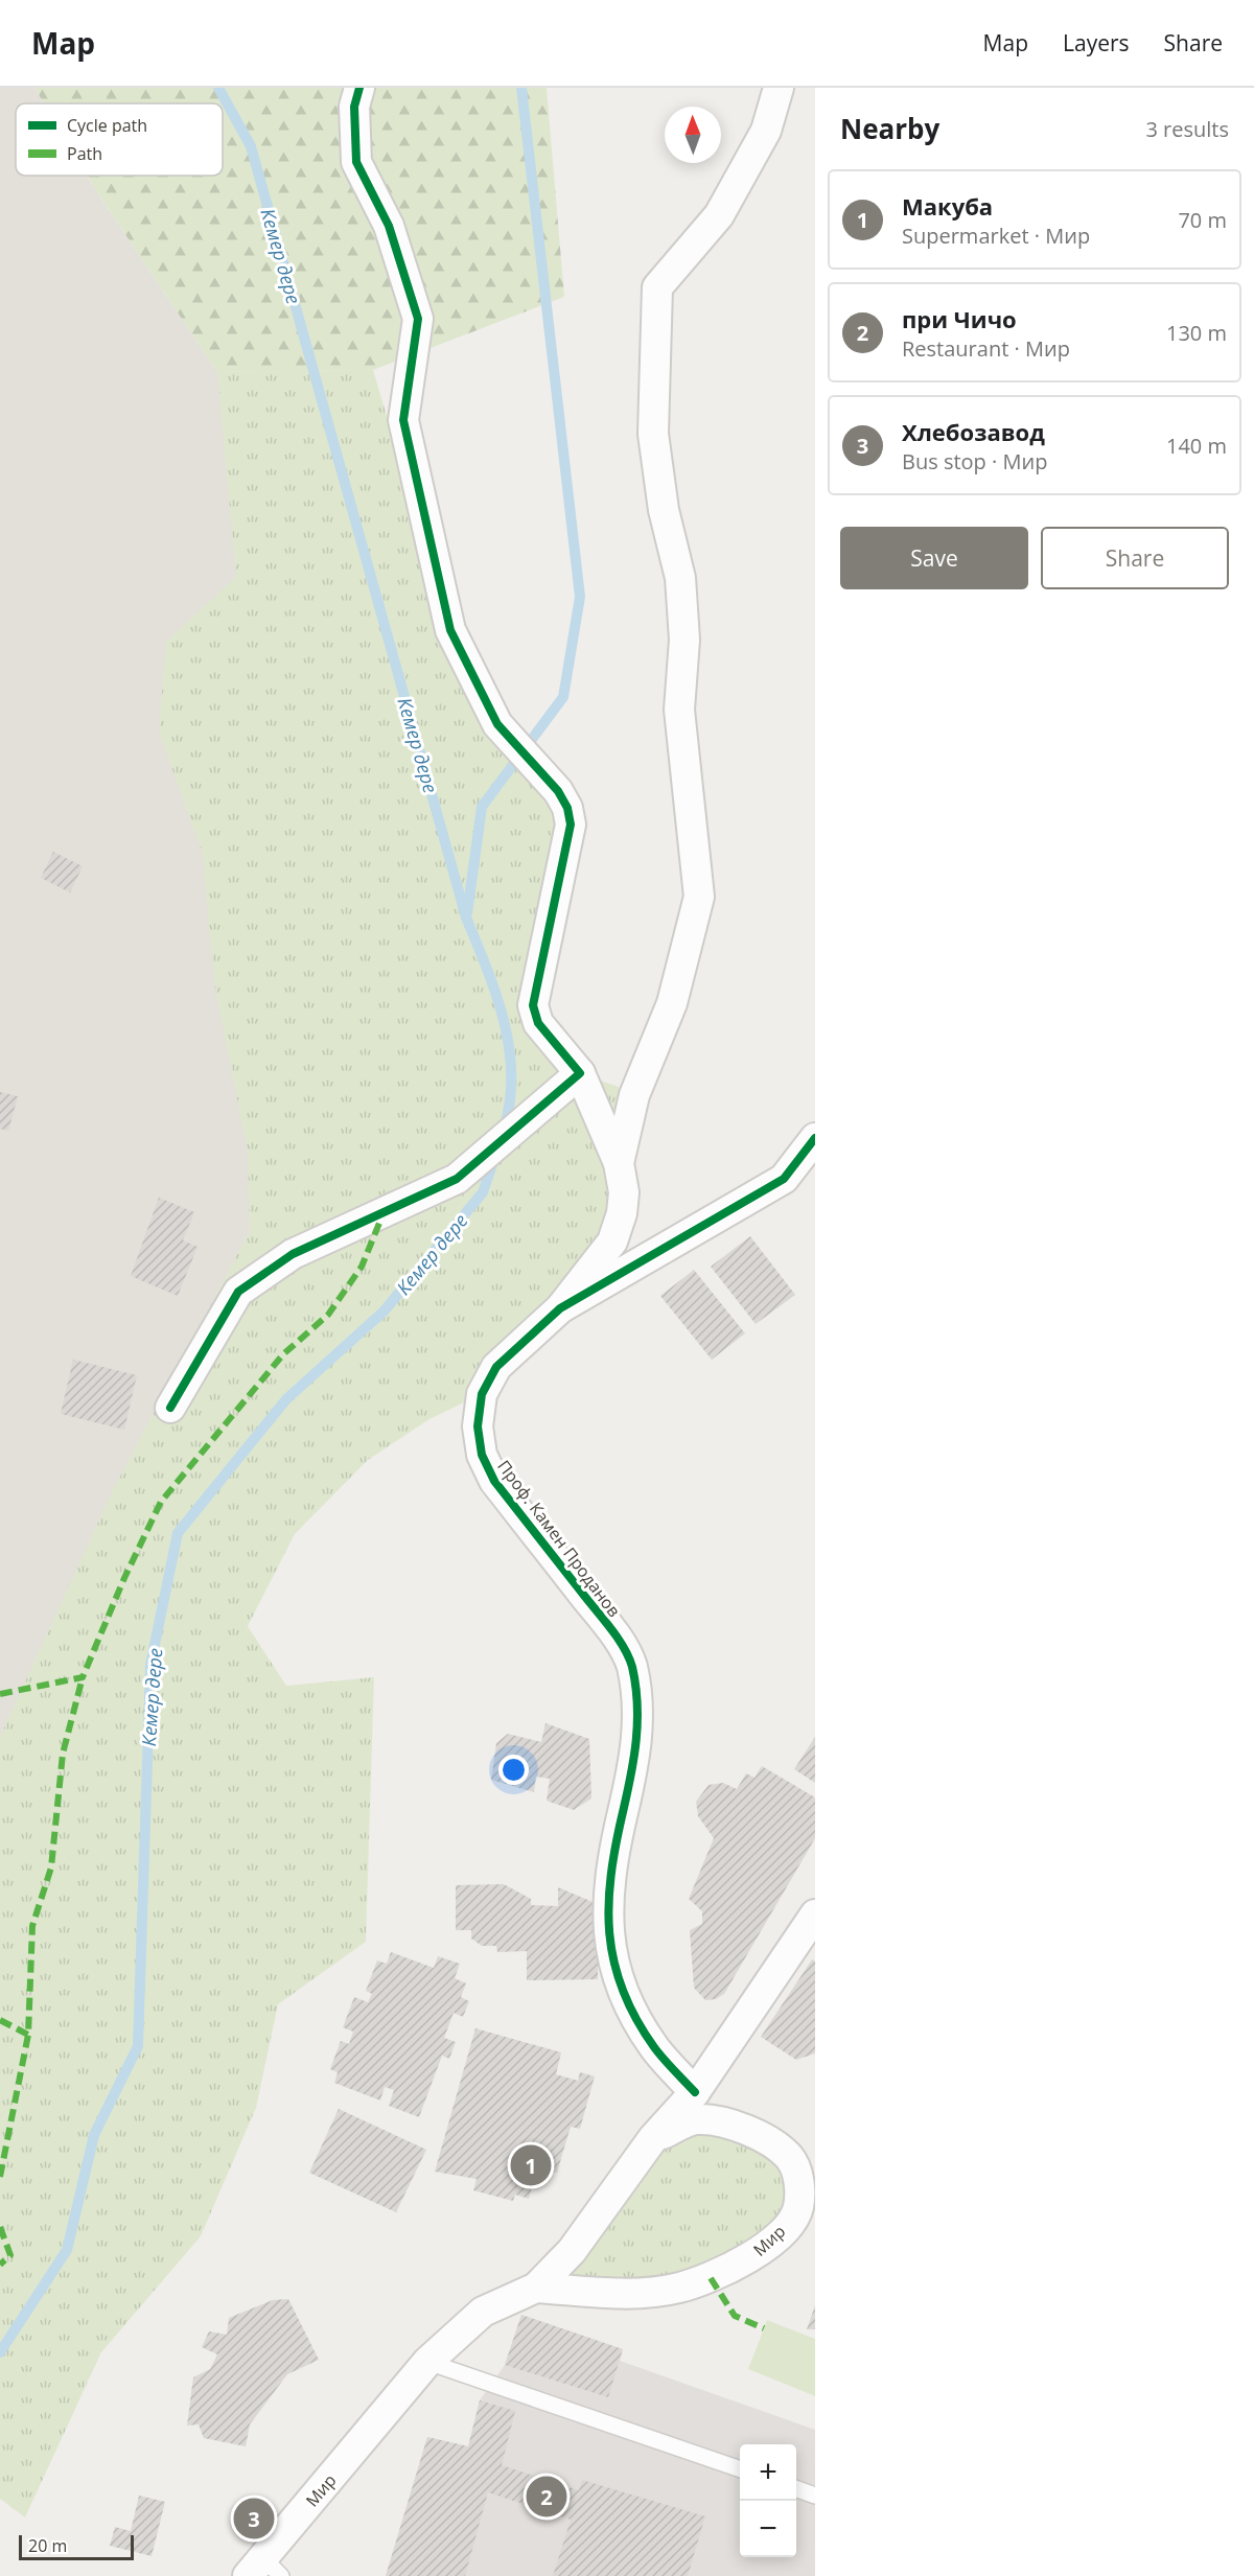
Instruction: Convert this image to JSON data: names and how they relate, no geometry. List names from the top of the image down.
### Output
{
  "streets": {
    "street": ["Проф. Камен Проданов", "Мир"]
  },
  "crossings": [
    ["Проф. Камен Проданов", "Мир"]
  ],
  "water": ["Кемер дере"],
  "legend": ["Cycle path", "Path"],
  "scale_bar": "20 m",
  "north": "top",
  "page": {
    "header": "Map",
    "nav": ["Map", "Layers", "Share"],
    "heading": ["Nearby", "3 results"],
    "list": [
      {
        "mark": "1",
        "name": "Макуба",
        "note": "Supermarket · Мир",
        "value": "70 m"
      },
      {
        "mark": "2",
        "name": "при Чичо",
        "note": "Restaurant · Мир",
        "value": "130 m"
      },
      {
        "mark": "3",
        "name": "Хлебозавод",
        "note": "Bus stop · Мир",
        "value": "140 m"
      }
    ],
    "buttons": ["Save", "Share"],
    "pins": ["1", "2", "3"],
    "map_buttons": ["+", "−"],
    "scale": "20 m"
  }
}
